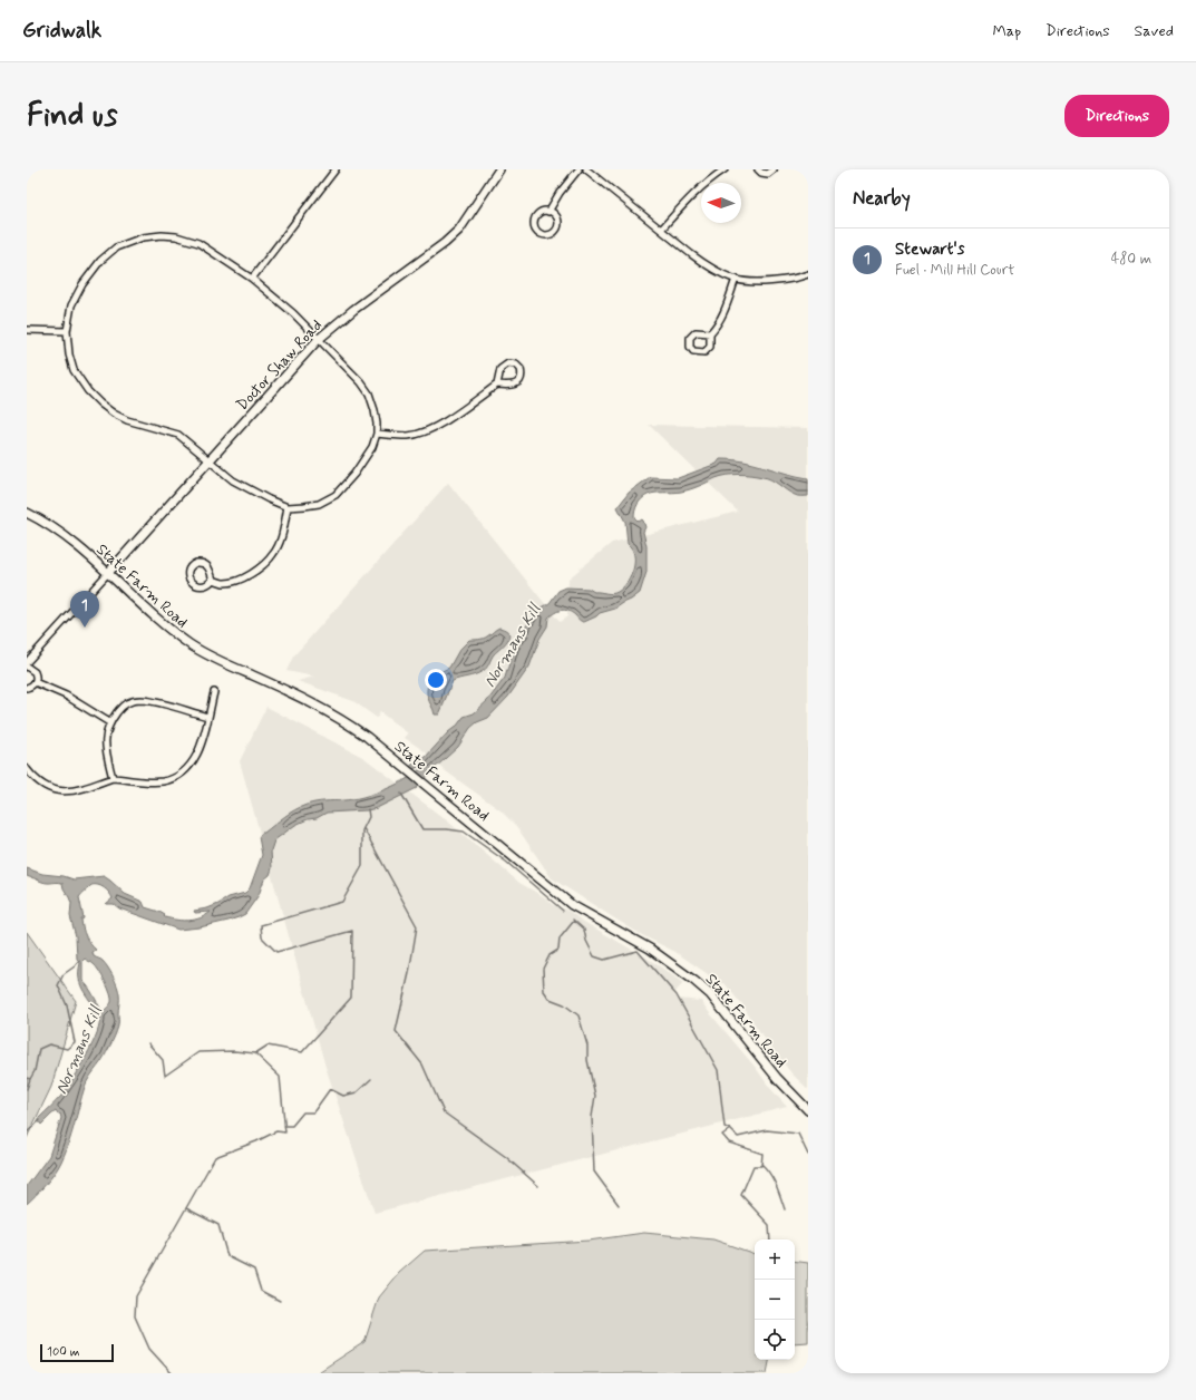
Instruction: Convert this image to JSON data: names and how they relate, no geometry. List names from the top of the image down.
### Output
{
  "streets": {
    "main road": ["Doctor Shaw Road", "State Farm Road"]
  },
  "crossings": [
    ["Doctor Shaw Road", "State Farm Road"]
  ],
  "water": ["Normans Kill"],
  "scale_bar": "100 m",
  "north": "left",
  "page": {
    "header": "Gridwalk",
    "nav": ["Map", "Directions", "Saved"],
    "buttons": "Directions",
    "title": "Find us",
    "heading": "Nearby",
    "list": [
      {
        "mark": "1",
        "name": "Stewart's",
        "note": "Fuel · Mill Hill Court",
        "value": "480 m"
      }
    ],
    "pins": "1",
    "map_buttons": ["+", "−"],
    "scale": "100 m"
  }
}
